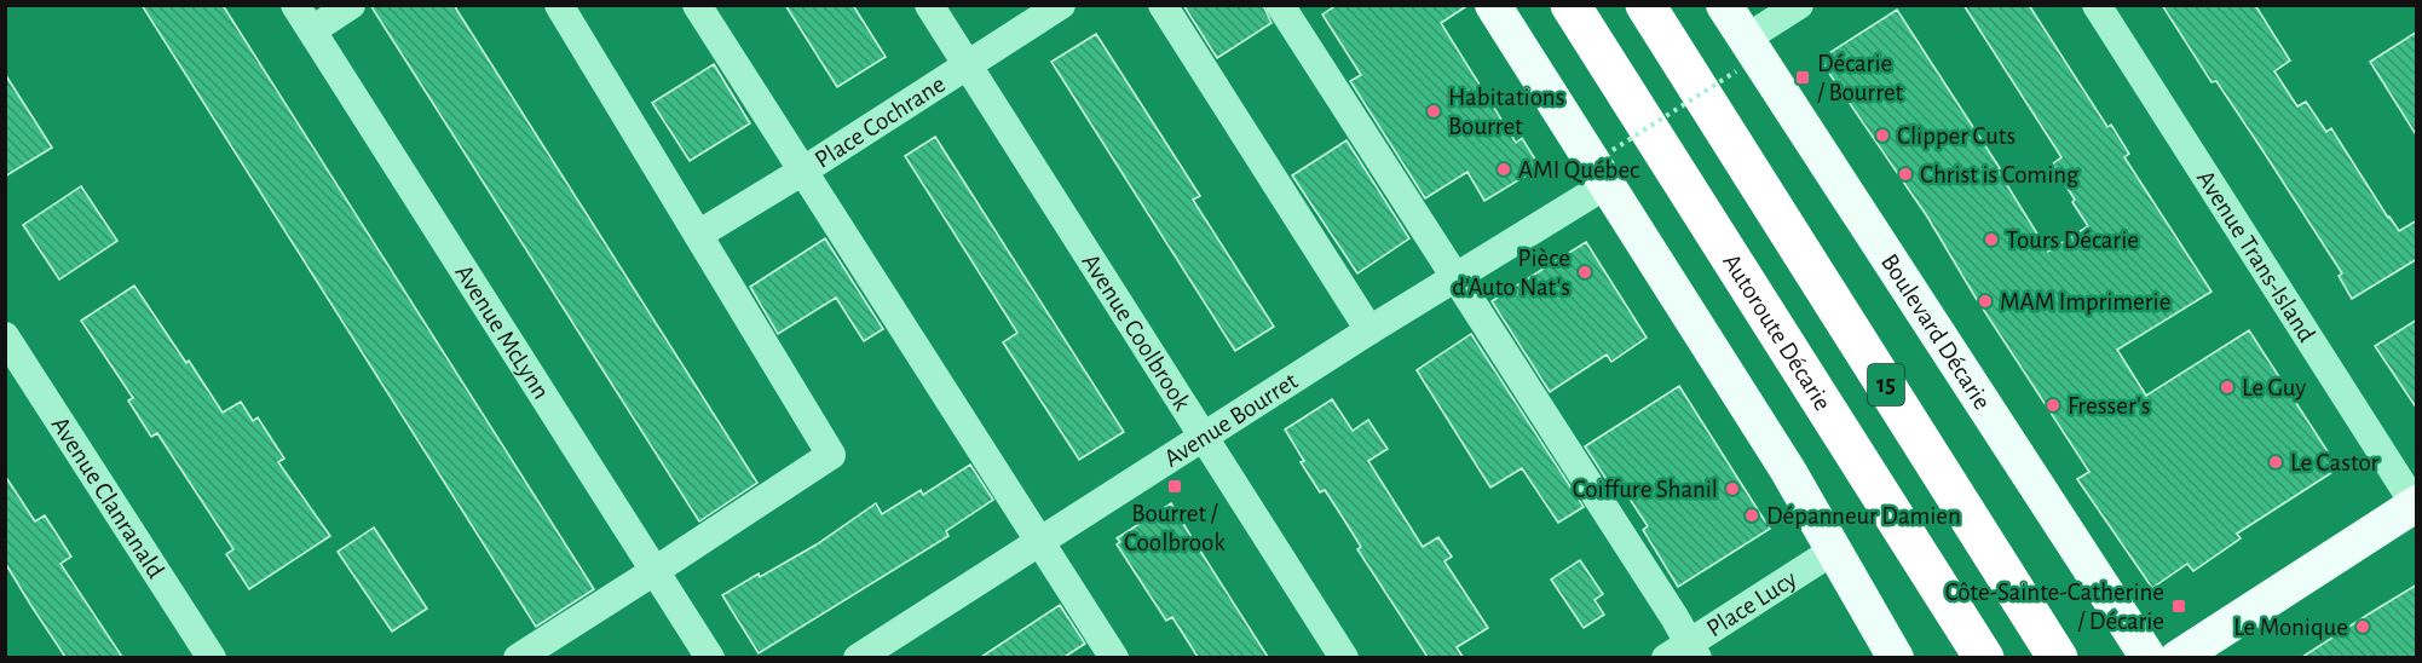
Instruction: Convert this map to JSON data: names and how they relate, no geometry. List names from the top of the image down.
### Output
{
  "streets": {
    "highway": ["Autoroute Décarie", "15"],
    "main road": ["Boulevard Décarie"],
    "street": [
      "Place Cochrane",
      "Avenue Trans-Island",
      "Avenue McLynn",
      "Avenue Coolbrook",
      "Avenue Bourret",
      "Avenue Clanranald",
      "Place Lucy"
    ]
  },
  "crossings": [
    ["Place Cochrane", "Avenue Coolbrook"],
    ["Avenue Coolbrook", "Avenue Bourret"]
  ],
  "places": {
    "transit": ["Décarie / Bourret", "Bourret / Coolbrook", "Côte-Sainte-Catherine / Décarie"],
    "other": [
      "Habitations Bourret",
      "Clipper Cuts",
      "AMI Québec",
      "Christ is Coming",
      "Tours Décarie",
      "Pièce d'Auto Nat's",
      "MAM Imprimerie",
      "Le Guy",
      "Fresser's",
      "Le Castor",
      "Coiffure Shanil",
      "Dépanneur Damien",
      "Le Monique"
    ]
  }
}
